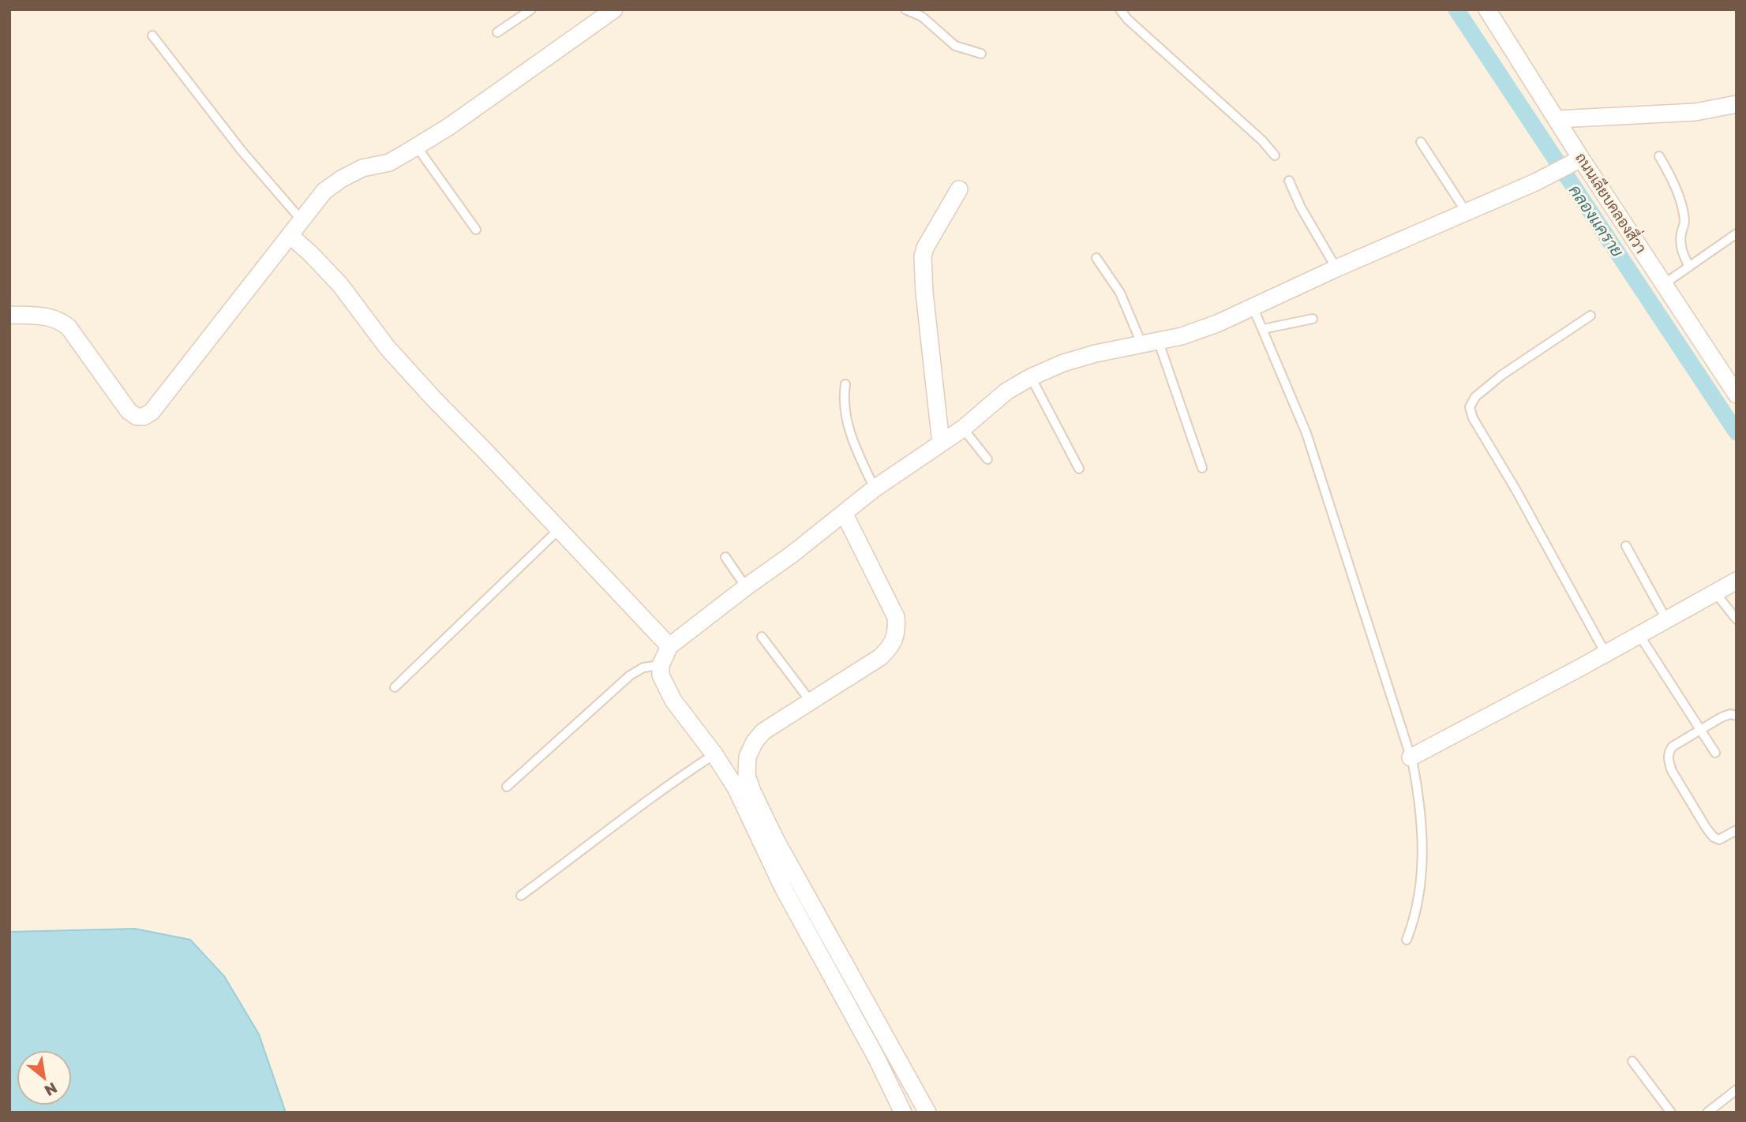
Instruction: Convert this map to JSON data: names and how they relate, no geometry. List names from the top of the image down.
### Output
{
  "streets": {
    "street": ["ถนนเลียบคลองสี่วา"]
  },
  "water": ["คลองเเคราย"],
  "north": "bottom right"
}
